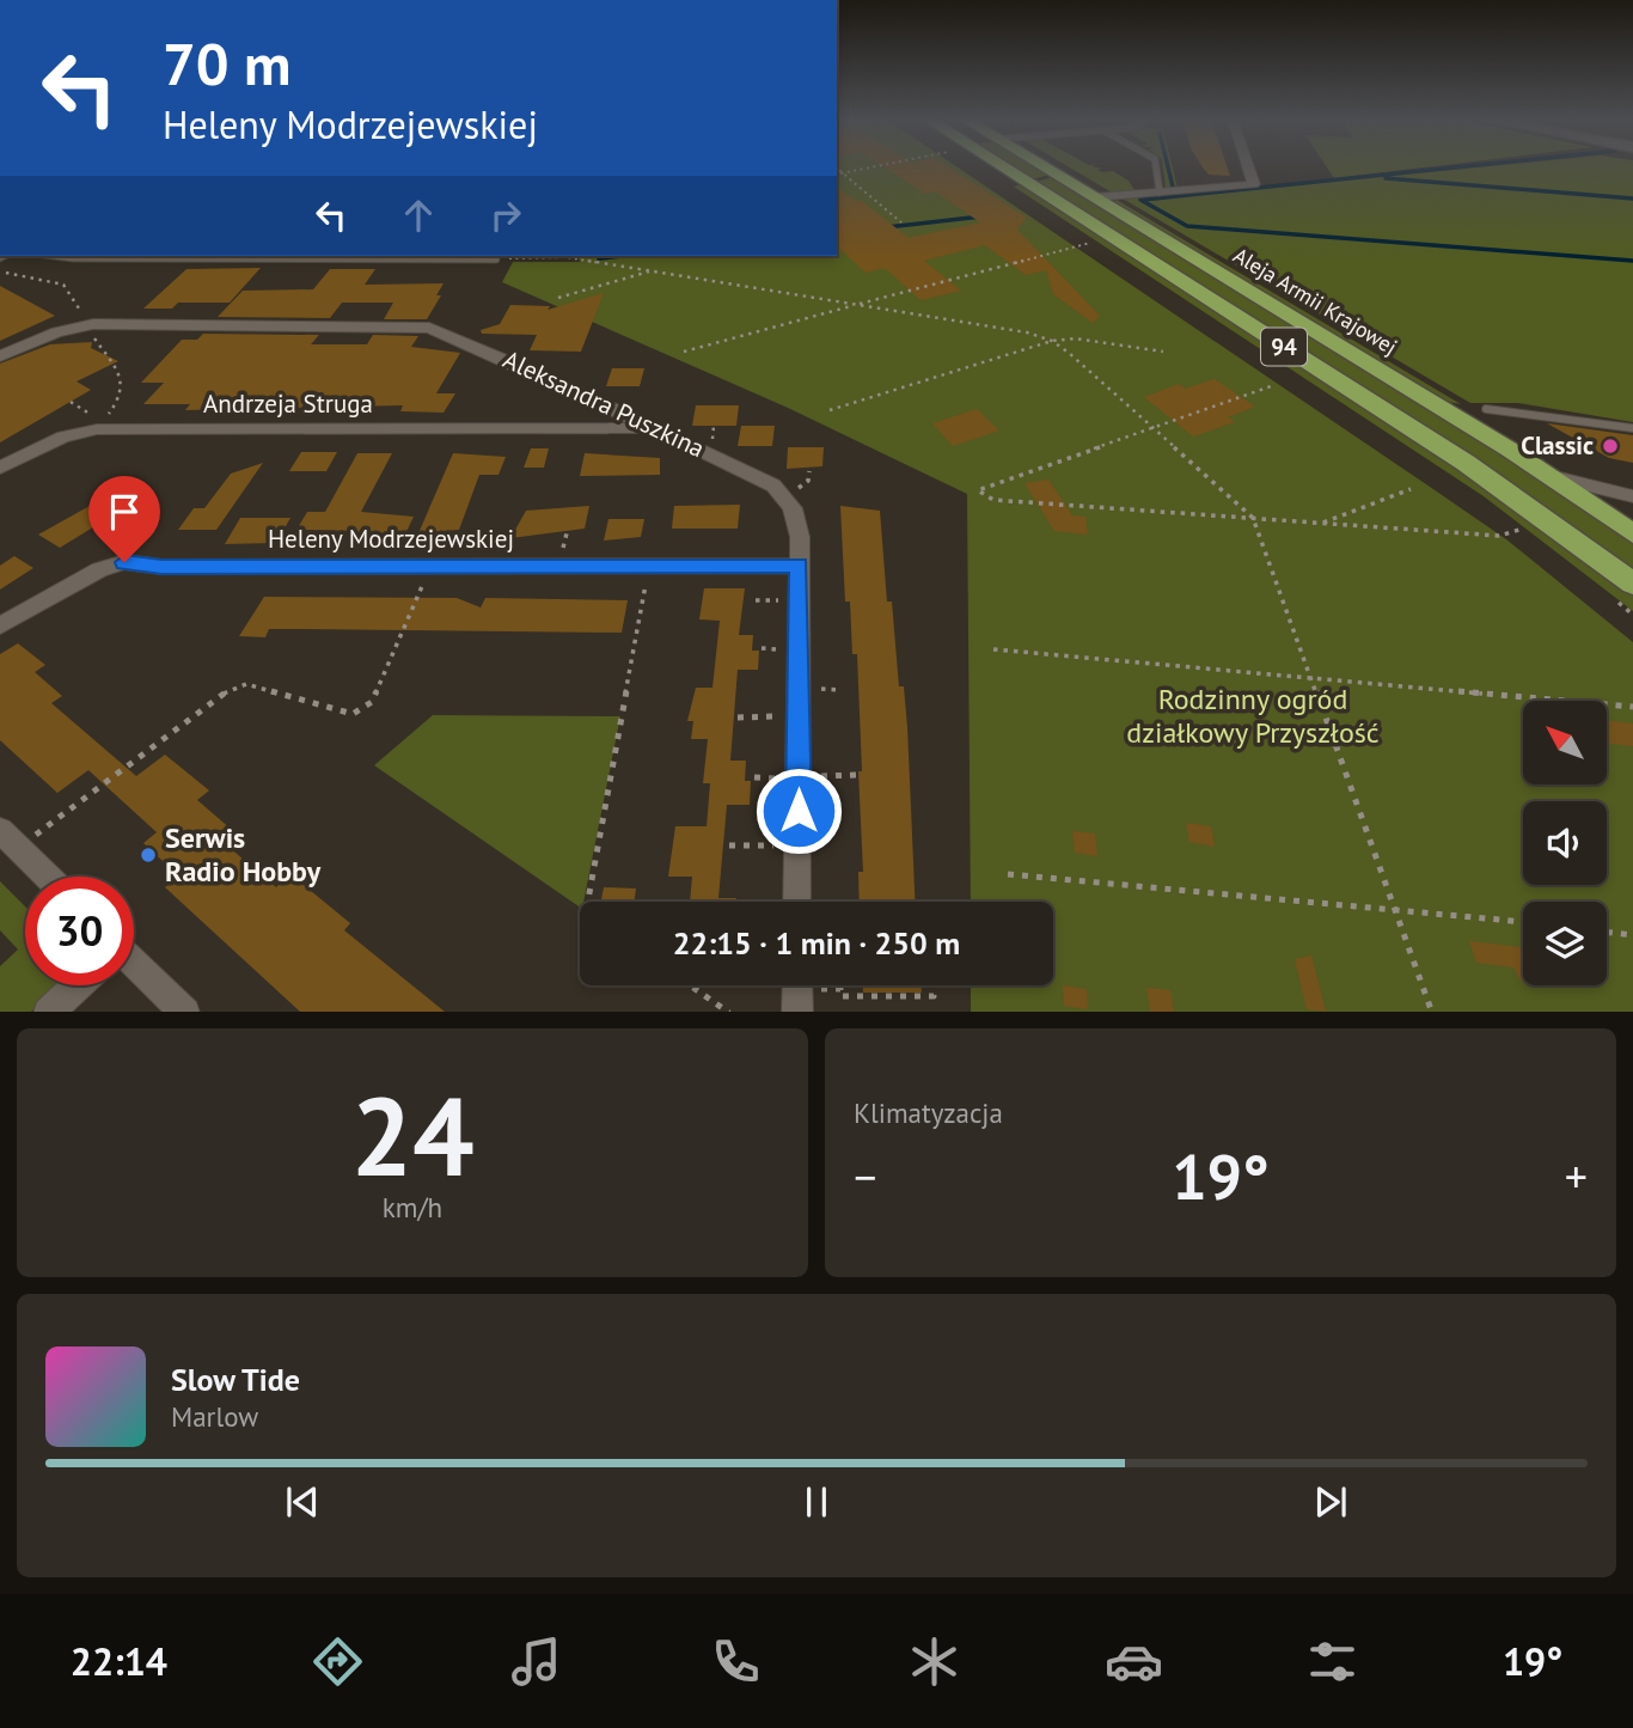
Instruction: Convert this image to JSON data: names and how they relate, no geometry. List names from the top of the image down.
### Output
{
  "streets": {
    "main road": ["Aleja Armii Krajowej", "94"],
    "street": ["Andrzeja Struga", "Aleksandra Puszkina", "Heleny Modrzejewskiej"]
  },
  "crossings": [
    ["Andrzeja Struga", "Aleksandra Puszkina"],
    ["Aleksandra Puszkina", "Heleny Modrzejewskiej"]
  ],
  "parks": ["Rodzinny ogród działkowy Przyszłość"],
  "places": ["Classic", "Serwis Radio Hobby"],
  "north": "top left",
  "page": {
    "turn": ["70 m", "Heleny Modrzejewskiej"],
    "limit": "30",
    "trip": "22:15 · 1 min · 250 m",
    "tile": [
      ["24", "km/h"],
      "Klimatyzacja"
    ],
    "heat": ["−", "19°", "+"],
    "song": ["Slow Tide", "Marlow"],
    "tabs": ["22:14", "19°"]
  }
}
